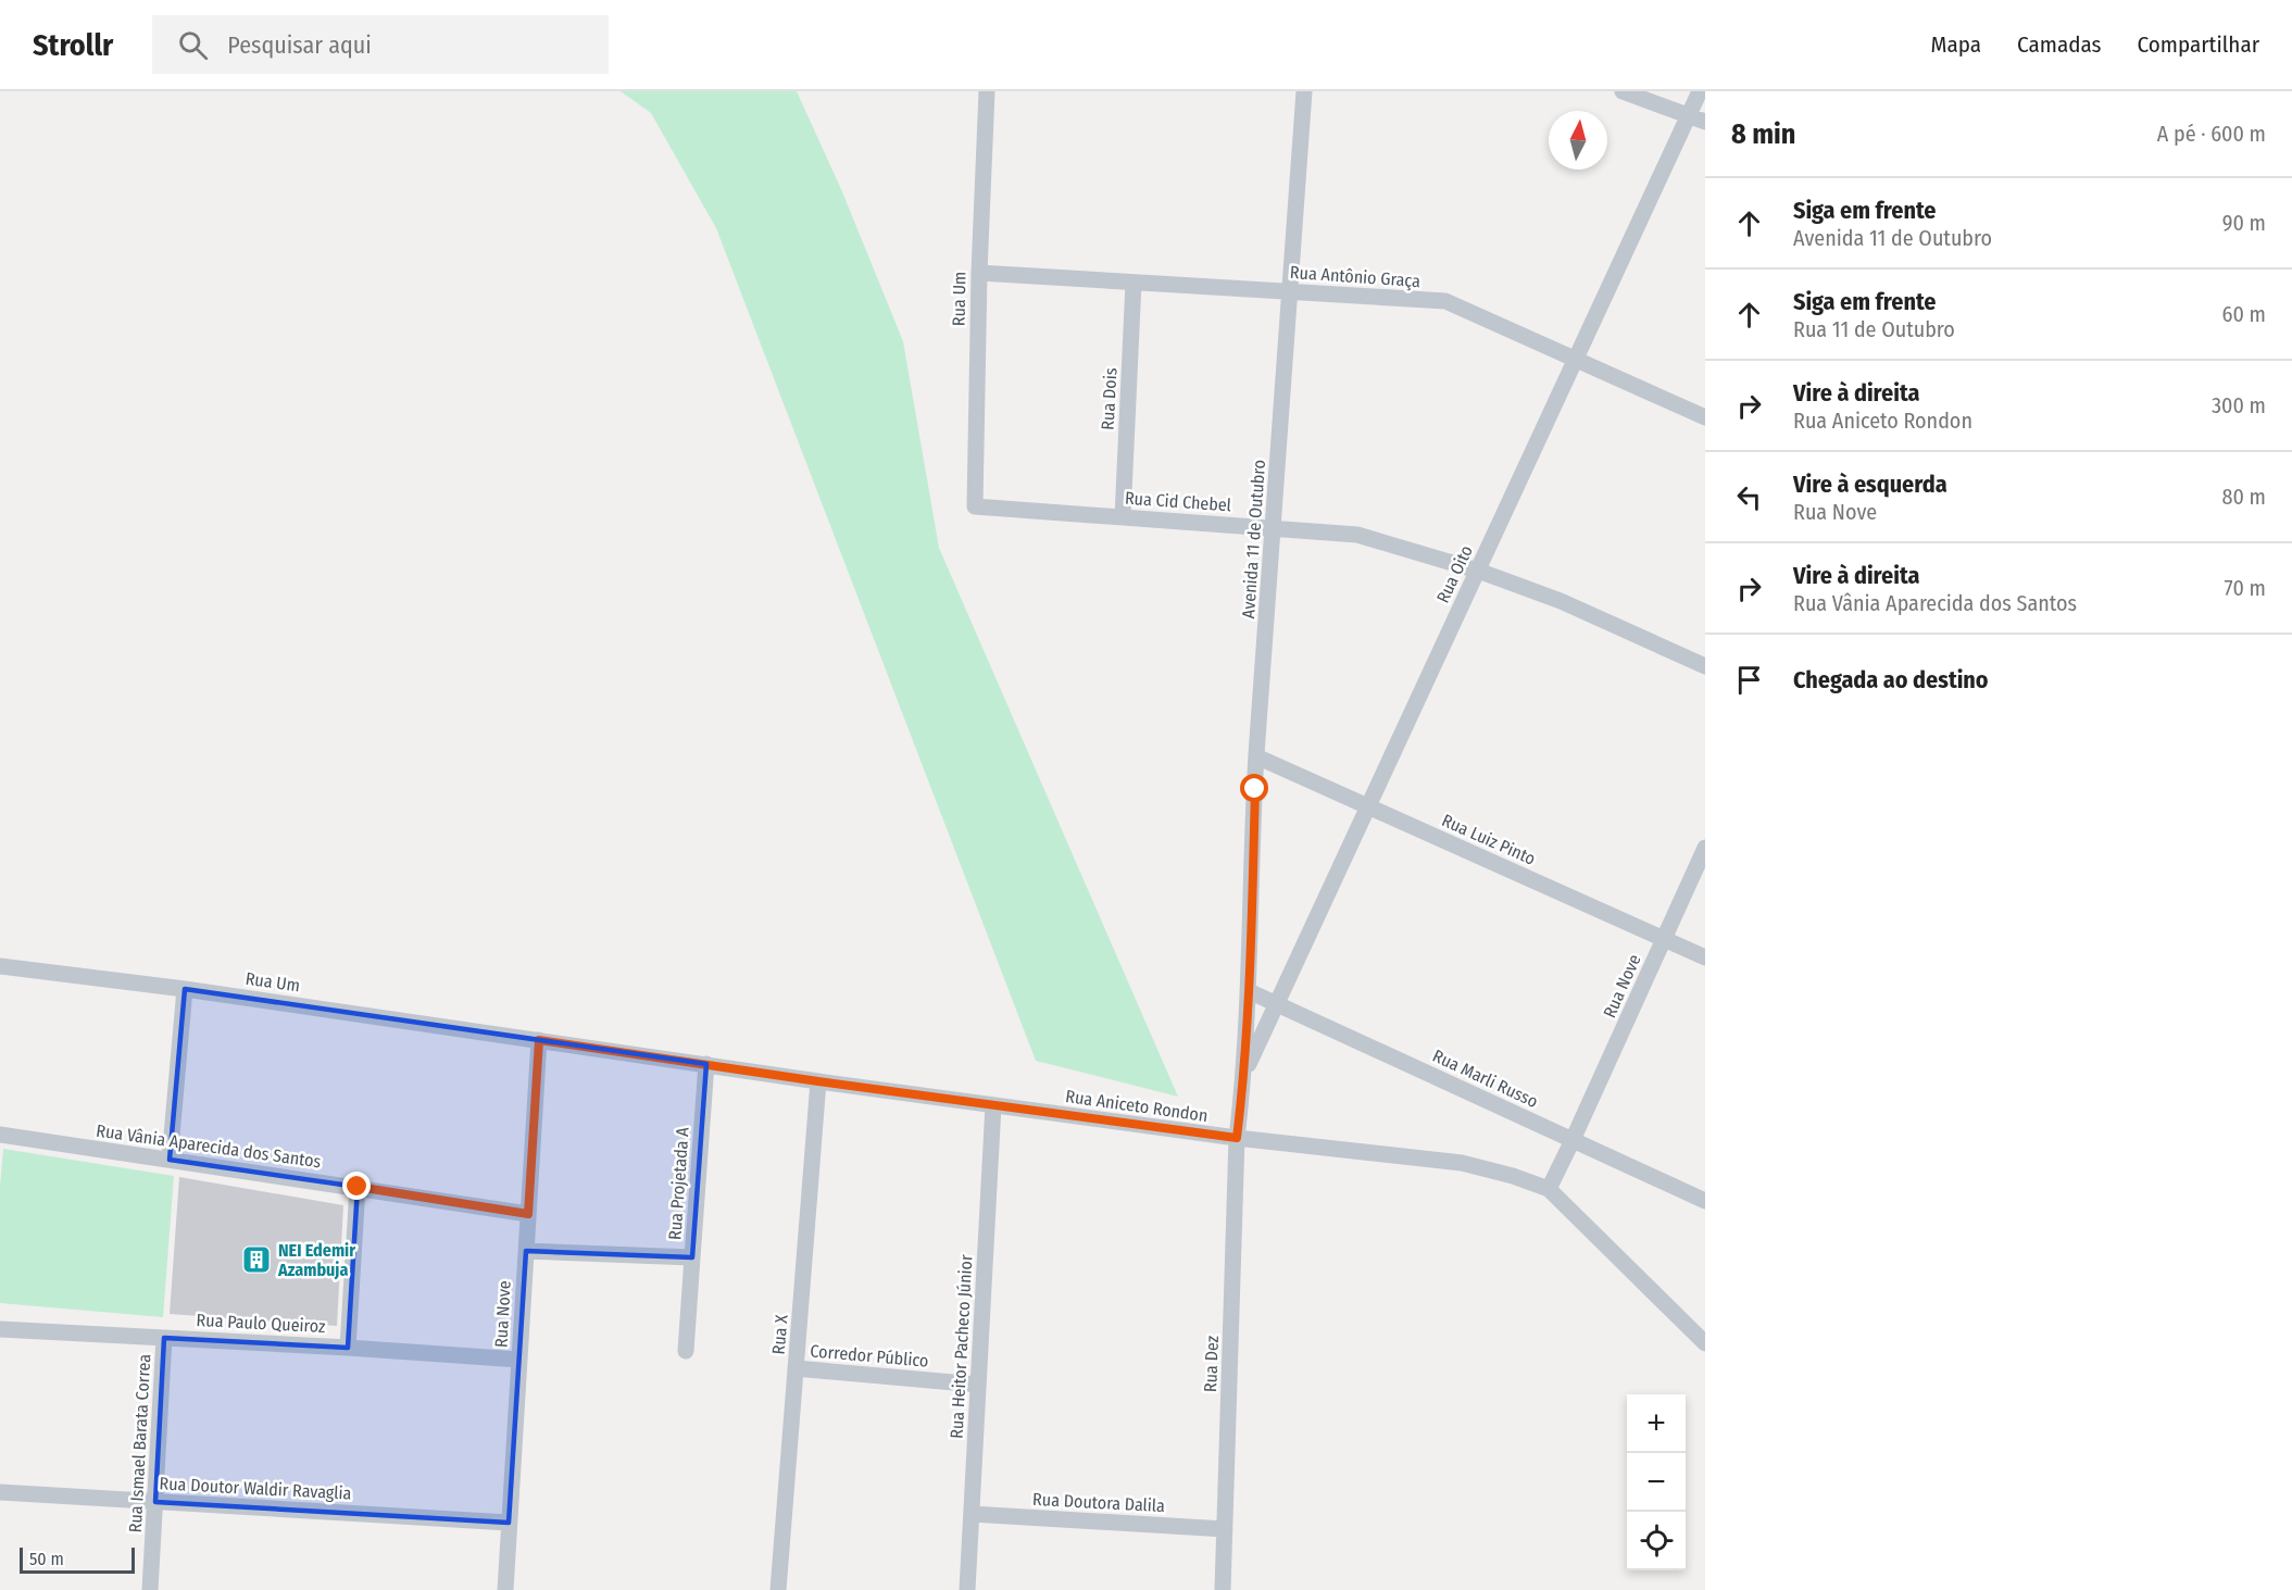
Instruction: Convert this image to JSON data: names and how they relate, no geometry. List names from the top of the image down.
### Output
{
  "streets": {
    "street": [
      "Rua Antônio Graça",
      "Rua Um",
      "Rua Dois",
      "Rua Cid Chebel",
      "Avenida 11 de Outubro",
      "Rua Oito",
      "Rua Luiz Pinto",
      "Rua Nove",
      "Rua Marli Russo",
      "Rua Aniceto Rondon",
      "Rua Vânia Aparecida dos Santos",
      "Rua Projetada A",
      "Rua Paulo Queiroz",
      "Rua X",
      "Rua Heitor Pacheco Júnior",
      "Corredor Público",
      "Rua Dez",
      "Rua Ismael Barata Correa",
      "Rua Doutor Waldir Ravaglia",
      "Rua Doutora Dalila"
    ]
  },
  "crossings": [
    ["Rua Antônio Graça", "Rua Um"],
    ["Rua Antônio Graça", "Rua Dois"],
    ["Rua Antônio Graça", "Avenida 11 de Outubro"],
    ["Rua Antônio Graça", "Rua Oito"],
    ["Rua Um", "Rua Cid Chebel"],
    ["Rua Um", "Rua Nove"],
    ["Rua Um", "Rua Aniceto Rondon"],
    ["Rua Dois", "Rua Cid Chebel"],
    ["Rua Cid Chebel", "Avenida 11 de Outubro"],
    ["Rua Cid Chebel", "Rua Oito"],
    ["Avenida 11 de Outubro", "Rua Oito"],
    ["Avenida 11 de Outubro", "Rua Luiz Pinto"],
    ["Avenida 11 de Outubro", "Rua Marli Russo"],
    ["Avenida 11 de Outubro", "Rua Dez"],
    ["Rua Oito", "Rua Luiz Pinto"],
    ["Rua Oito", "Rua Marli Russo"],
    ["Rua Oito", "Rua Dez"],
    ["Rua Luiz Pinto", "Rua Nove"],
    ["Rua Nove", "Rua Marli Russo"],
    ["Rua Nove", "Rua Aniceto Rondon"],
    ["Rua Nove", "Rua Vânia Aparecida dos Santos"],
    ["Rua Nove", "Rua Projetada A"],
    ["Rua Nove", "Rua Paulo Queiroz"],
    ["Rua Nove", "Rua Doutor Waldir Ravaglia"],
    ["Rua Aniceto Rondon", "Rua Projetada A"],
    ["Rua Aniceto Rondon", "Rua X"],
    ["Rua Aniceto Rondon", "Rua Heitor Pacheco Júnior"],
    ["Rua Aniceto Rondon", "Rua Dez"],
    ["Rua Paulo Queiroz", "Rua Ismael Barata Correa"],
    ["Rua X", "Corredor Público"],
    ["Rua Heitor Pacheco Júnior", "Corredor Público"],
    ["Rua Heitor Pacheco Júnior", "Rua Doutora Dalila"],
    ["Rua Dez", "Rua Doutora Dalila"],
    ["Rua Ismael Barata Correa", "Rua Doutor Waldir Ravaglia"]
  ],
  "places": {
    "building": ["NEI Edemir Azambuja"]
  },
  "scale_bar": "50 m",
  "north": "top",
  "page": {
    "header": "Strollr",
    "search": "Pesquisar aqui",
    "nav": ["Mapa", "Camadas", "Compartilhar"],
    "heading": ["8 min", "A pé · 600 m"],
    "list": [
      ["Siga em frente", "Avenida 11 de Outubro", "90 m"],
      ["Siga em frente", "Rua 11 de Outubro", "60 m"],
      ["Vire à direita", "Rua Aniceto Rondon", "300 m"],
      ["Vire à esquerda", "Rua Nove", "80 m"],
      ["Vire à direita", "Rua Vânia Aparecida dos Santos", "70 m"],
      "Chegada ao destino"
    ],
    "map_buttons": ["+", "−"],
    "scale": "50 m"
  }
}
